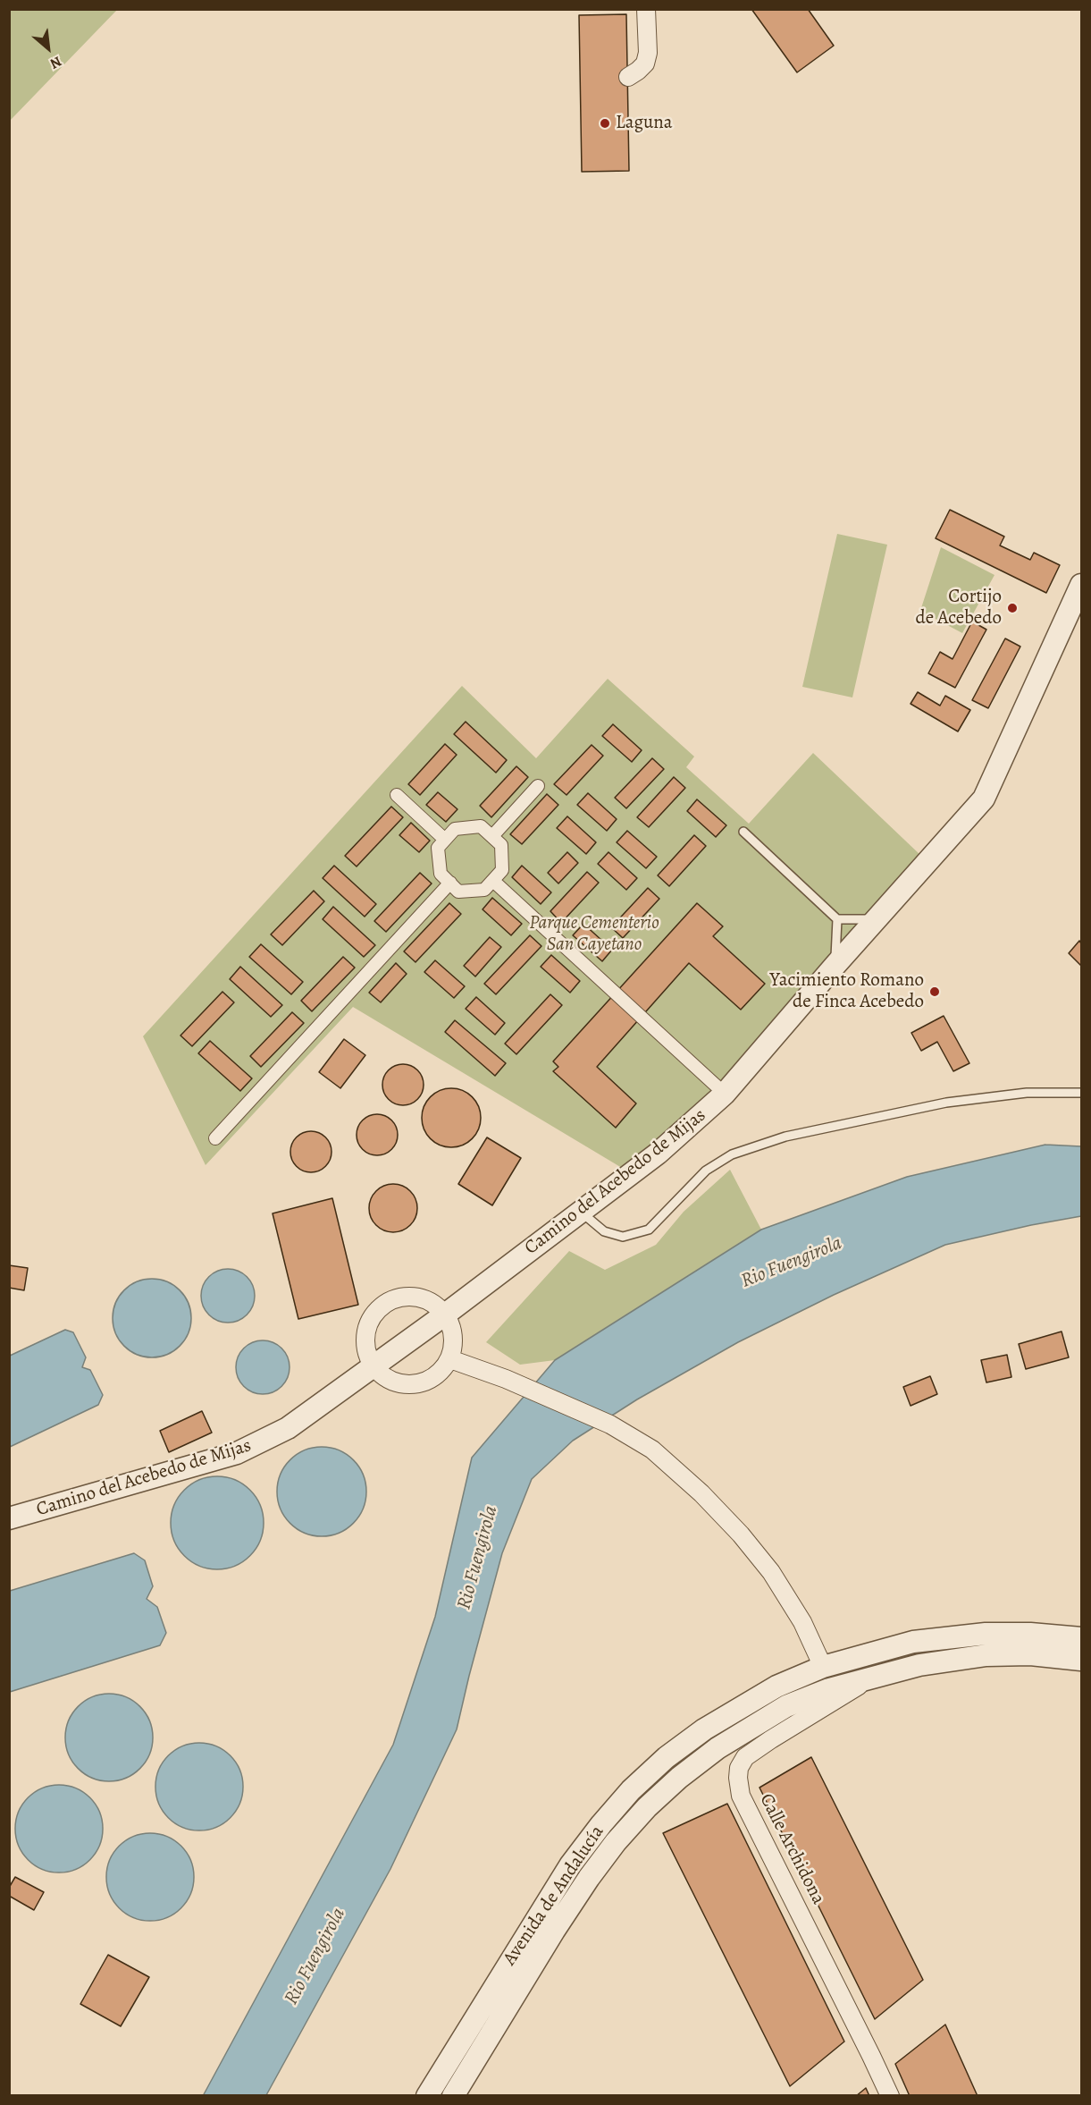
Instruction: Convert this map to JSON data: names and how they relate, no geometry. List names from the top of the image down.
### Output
{
  "streets": {
    "street": ["Camino del Acebedo de Mijas", "Calle Archidona", "Avenida de Andalucía"]
  },
  "crossings": [
    ["Calle Archidona", "Avenida de Andalucía"]
  ],
  "water": ["Rio Fuengirola"],
  "parks": ["Parque Cementerio San Cayetano"],
  "places": ["Laguna", "Cortijo de Acebedo", "Yacimiento Romano de Finca Acebedo"],
  "north": "bottom right"
}
